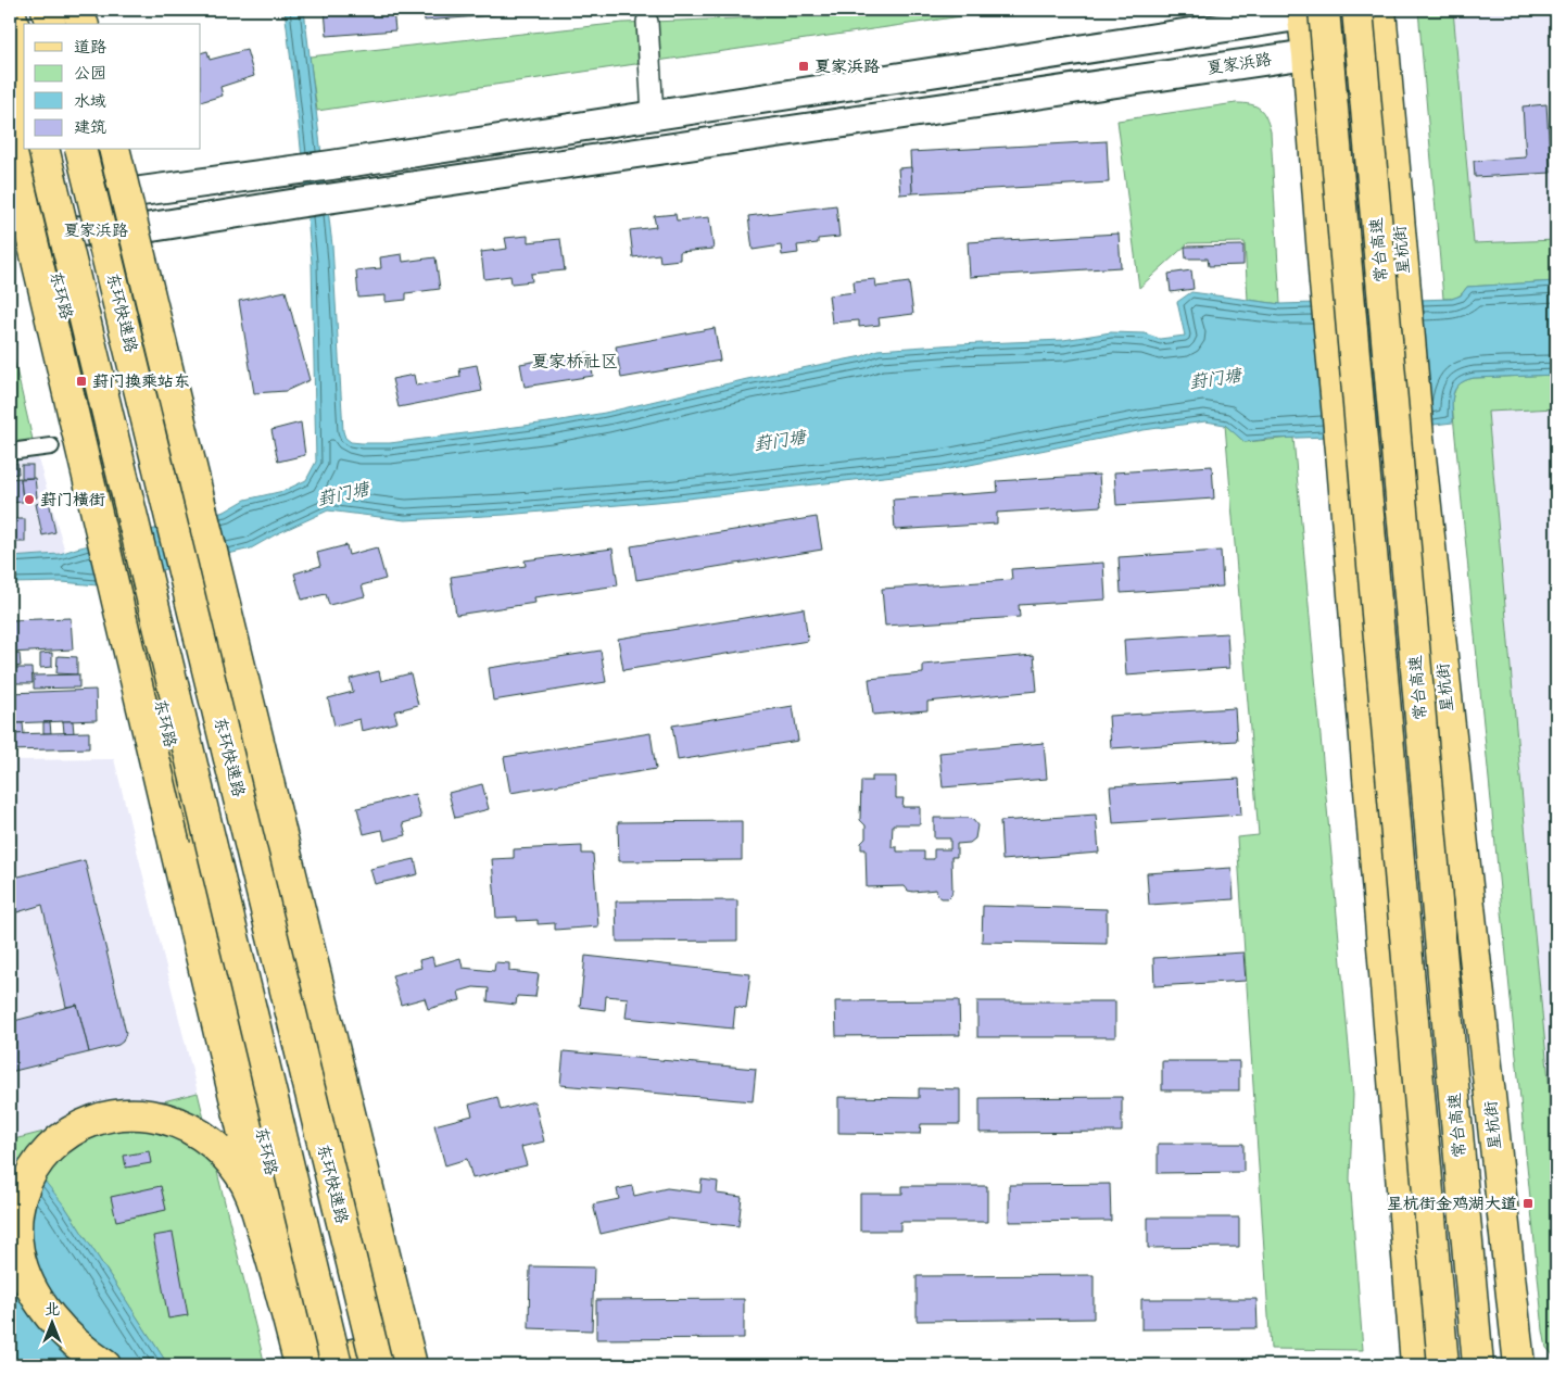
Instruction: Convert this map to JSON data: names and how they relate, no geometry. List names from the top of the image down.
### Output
{
  "streets": {
    "main road": [
      "夏家浜路",
      "常台高速",
      "星杭街",
      "东环路",
      "东环快速路"
    ]
  },
  "crossings": [
    ["夏家浜路", "常台高速"],
    ["夏家浜路", "星杭街"],
    ["夏家浜路", "东环路"]
  ],
  "districts": ["夏家桥社区"],
  "water": ["葑门塘"],
  "places": {
    "transit": ["夏家浜路", "葑门换乘站东", "星杭街金鸡湖大道"],
    "other": ["葑门横街"]
  },
  "legend": [
    "道路",
    "公园",
    "水域",
    "建筑"
  ],
  "north": "top"
}
